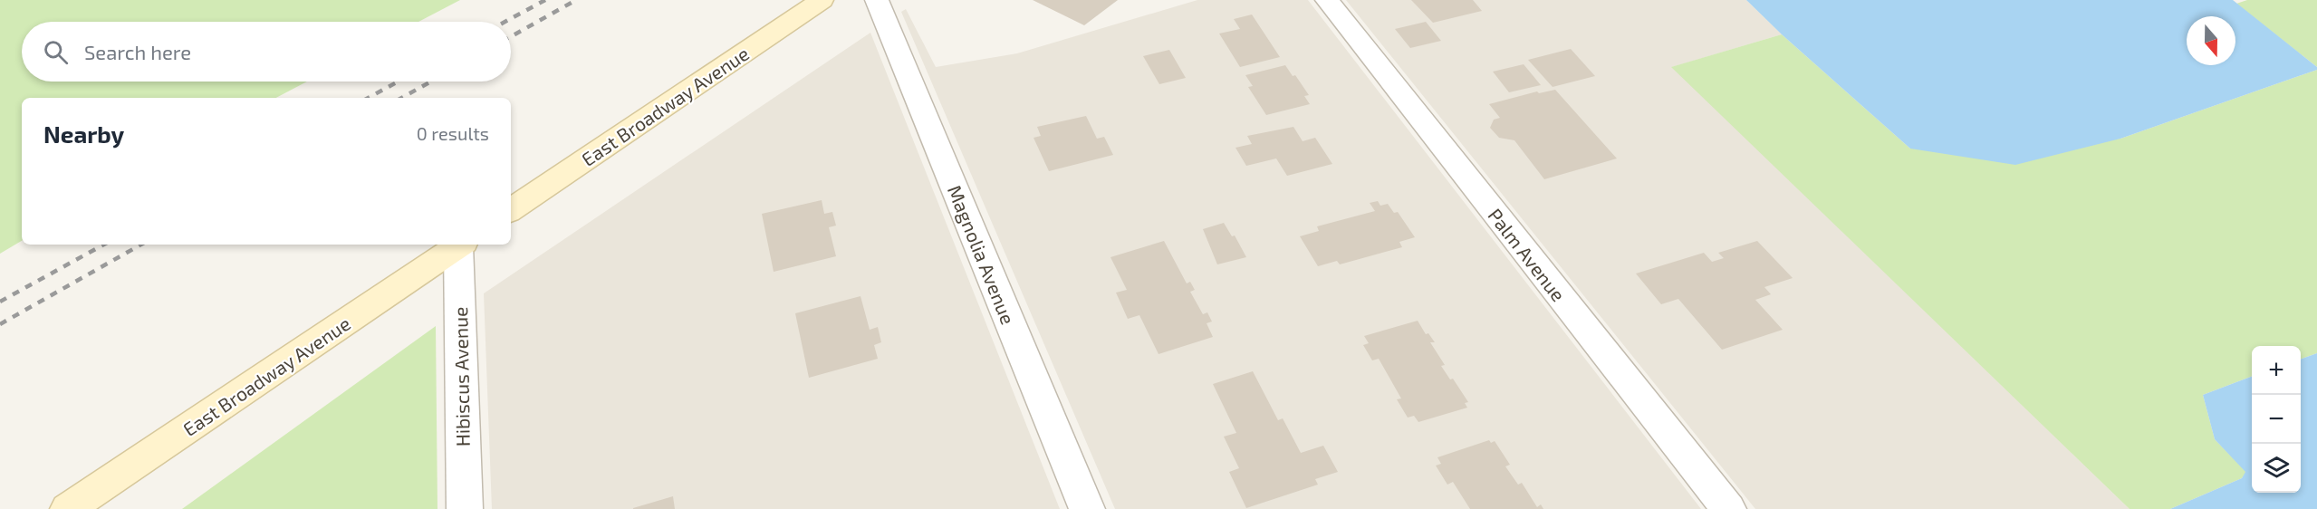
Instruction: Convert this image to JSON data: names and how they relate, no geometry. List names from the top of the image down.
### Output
{
  "streets": {
    "main road": ["East Broadway Avenue"],
    "street": ["Magnolia Avenue", "Palm Avenue", "Hibiscus Avenue"]
  },
  "north": "bottom",
  "page": {
    "search": "Search here",
    "heading": ["Nearby", "0 results"],
    "map_buttons": ["+", "−"]
  }
}
